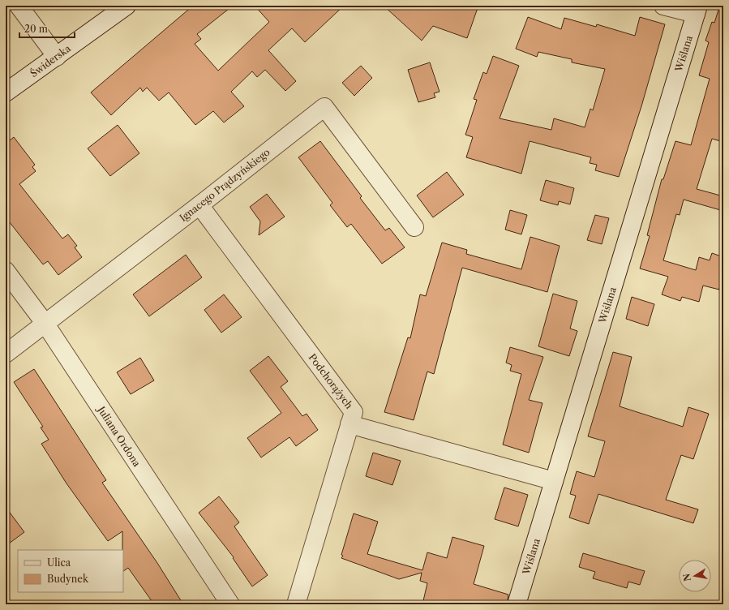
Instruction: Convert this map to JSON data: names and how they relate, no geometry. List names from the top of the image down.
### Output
{
  "streets": {
    "street": [
      "Wiślana",
      "Świderska",
      "Ignacego Prądzyńskiego",
      "Podchorążych",
      "Juliana Ordona"
    ]
  },
  "crossings": [
    ["Ignacego Prądzyńskiego", "Podchorążych"],
    ["Ignacego Prądzyńskiego", "Juliana Ordona"]
  ],
  "legend": ["Ulica", "Budynek"],
  "scale_bar": "20 m",
  "north": "left"
}
